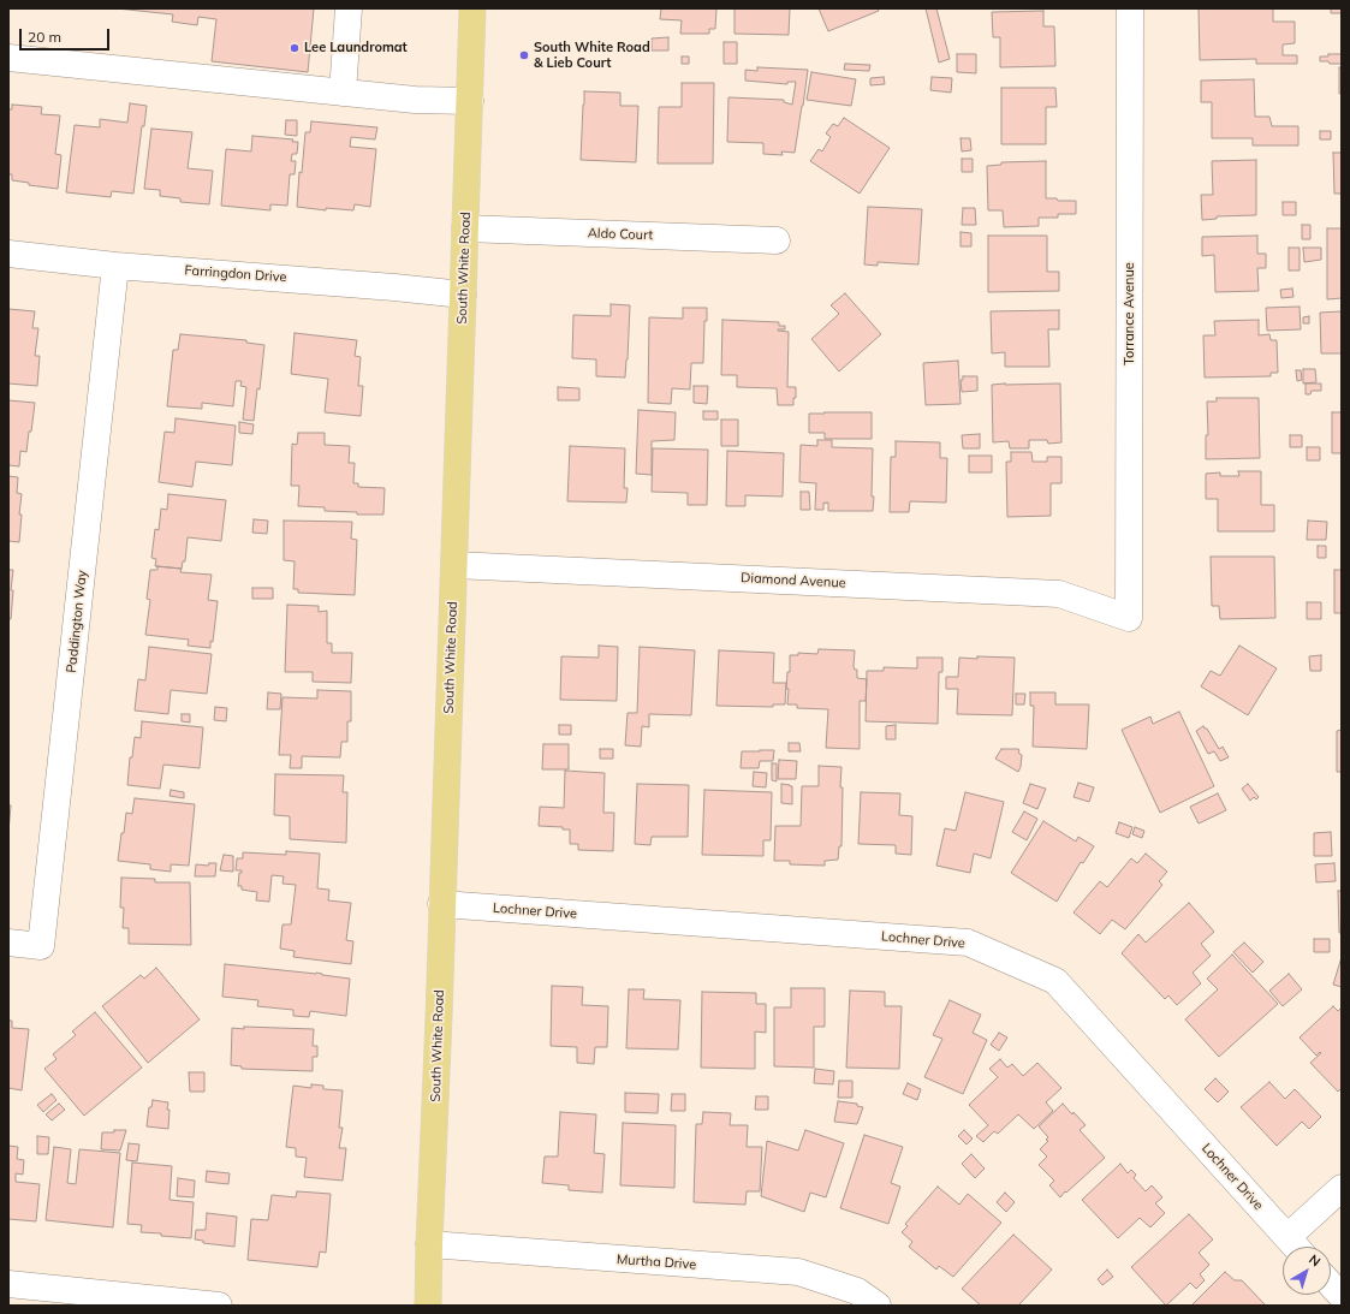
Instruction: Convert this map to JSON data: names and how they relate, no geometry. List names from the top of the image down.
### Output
{
  "streets": {
    "main road": ["South White Road"],
    "street": [
      "Aldo Court",
      "Farringdon Drive",
      "Torrance Avenue",
      "Diamond Avenue",
      "Paddington Way",
      "Lochner Drive",
      "Murtha Drive"
    ]
  },
  "crossings": [
    ["Aldo Court", "South White Road"],
    ["South White Road", "Farringdon Drive"],
    ["South White Road", "Diamond Avenue"],
    ["South White Road", "Lochner Drive"],
    ["South White Road", "Murtha Drive"],
    ["Farringdon Drive", "Paddington Way"],
    ["Torrance Avenue", "Diamond Avenue"]
  ],
  "places": ["Lee Laundromat", "South White Road & Lieb Court"],
  "scale_bar": "20 m",
  "north": "top right"
}
